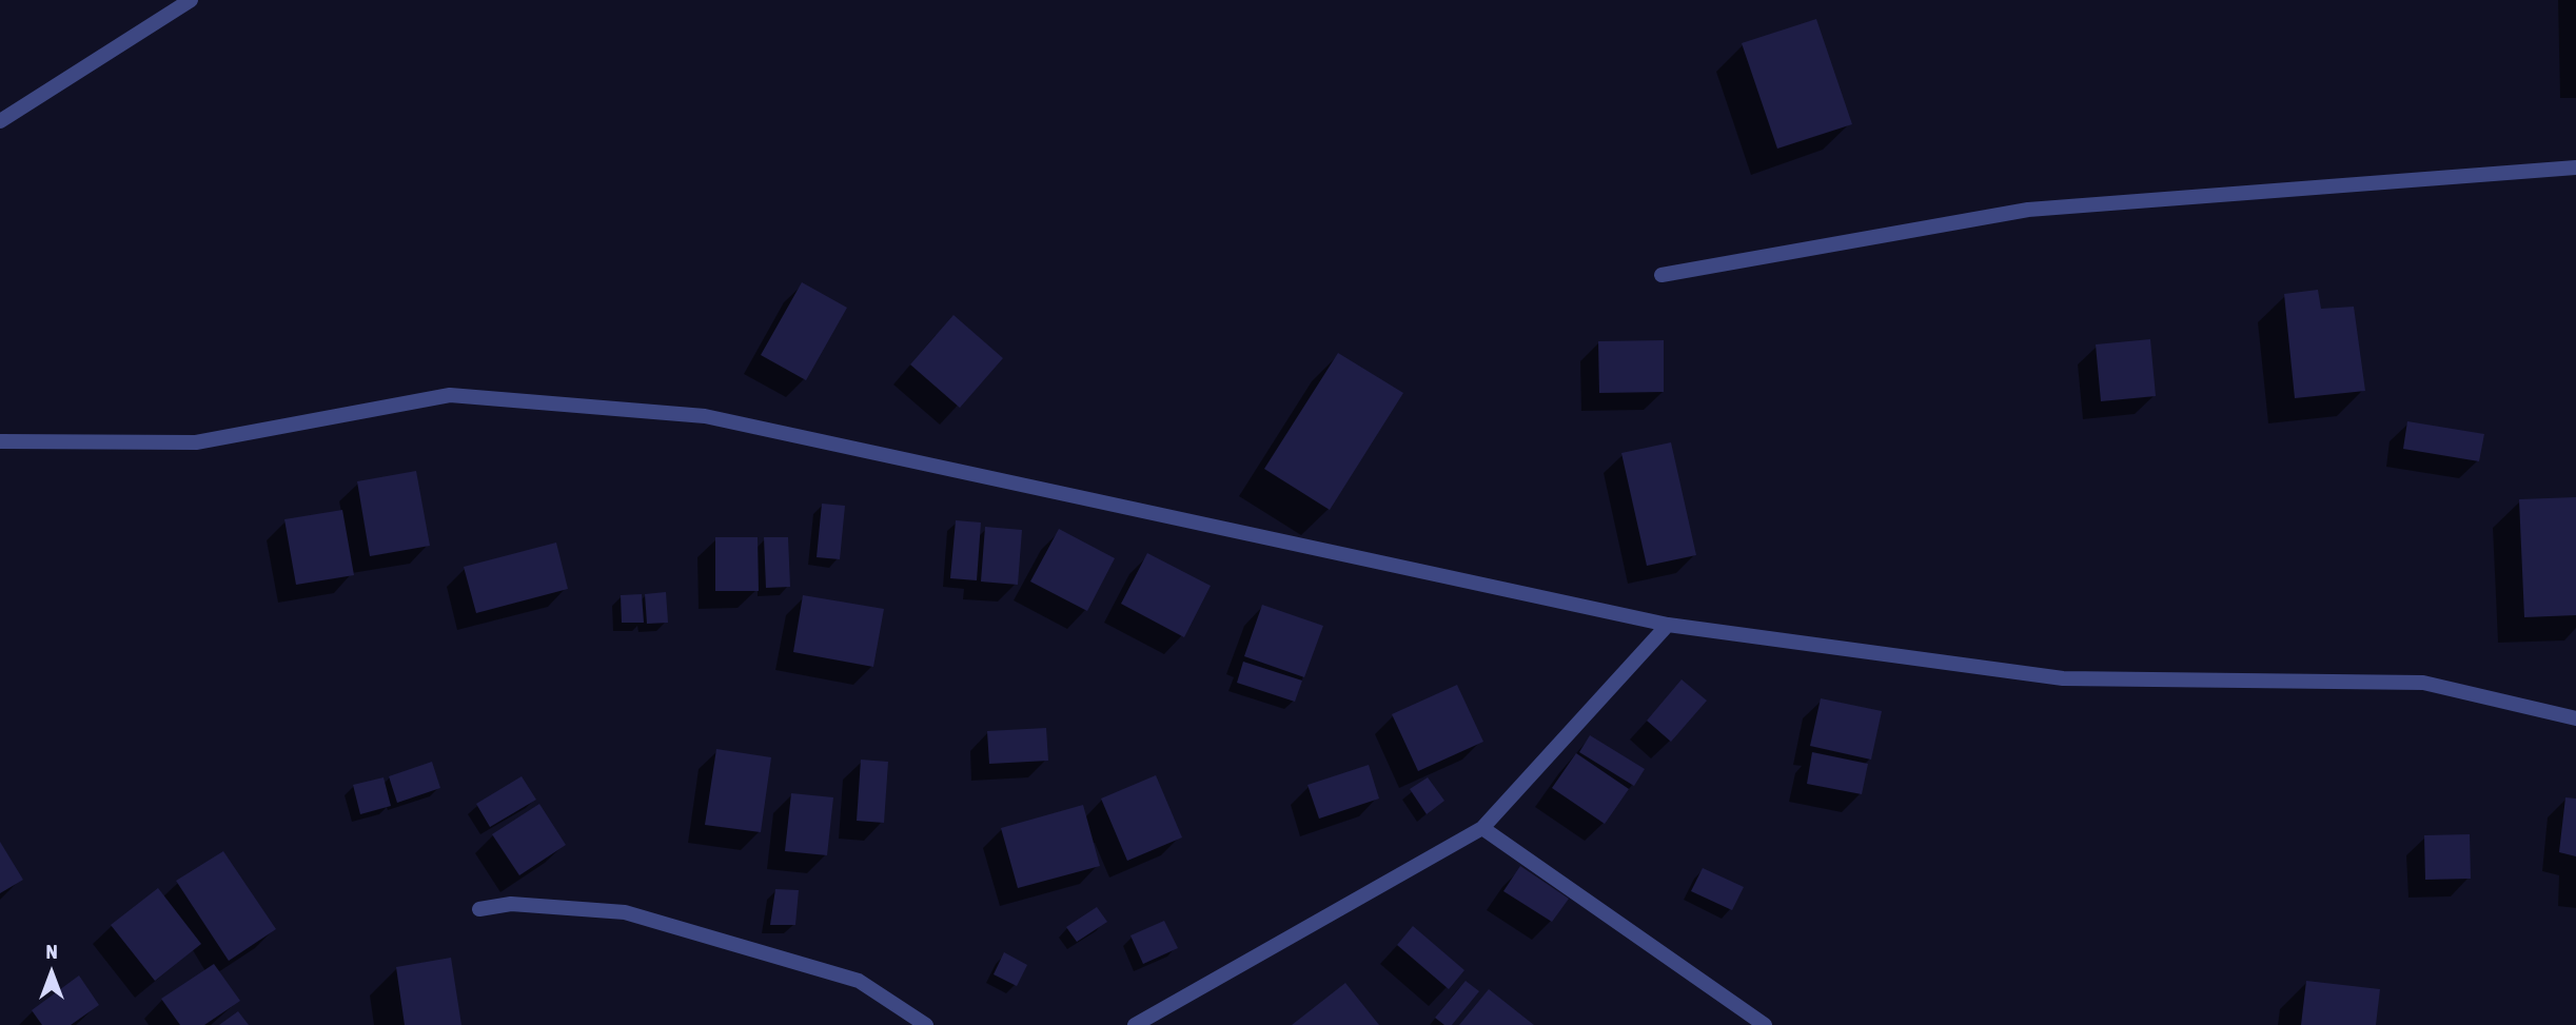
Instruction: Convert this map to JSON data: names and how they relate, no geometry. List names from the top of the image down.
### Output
{
  "north": "top"
}
